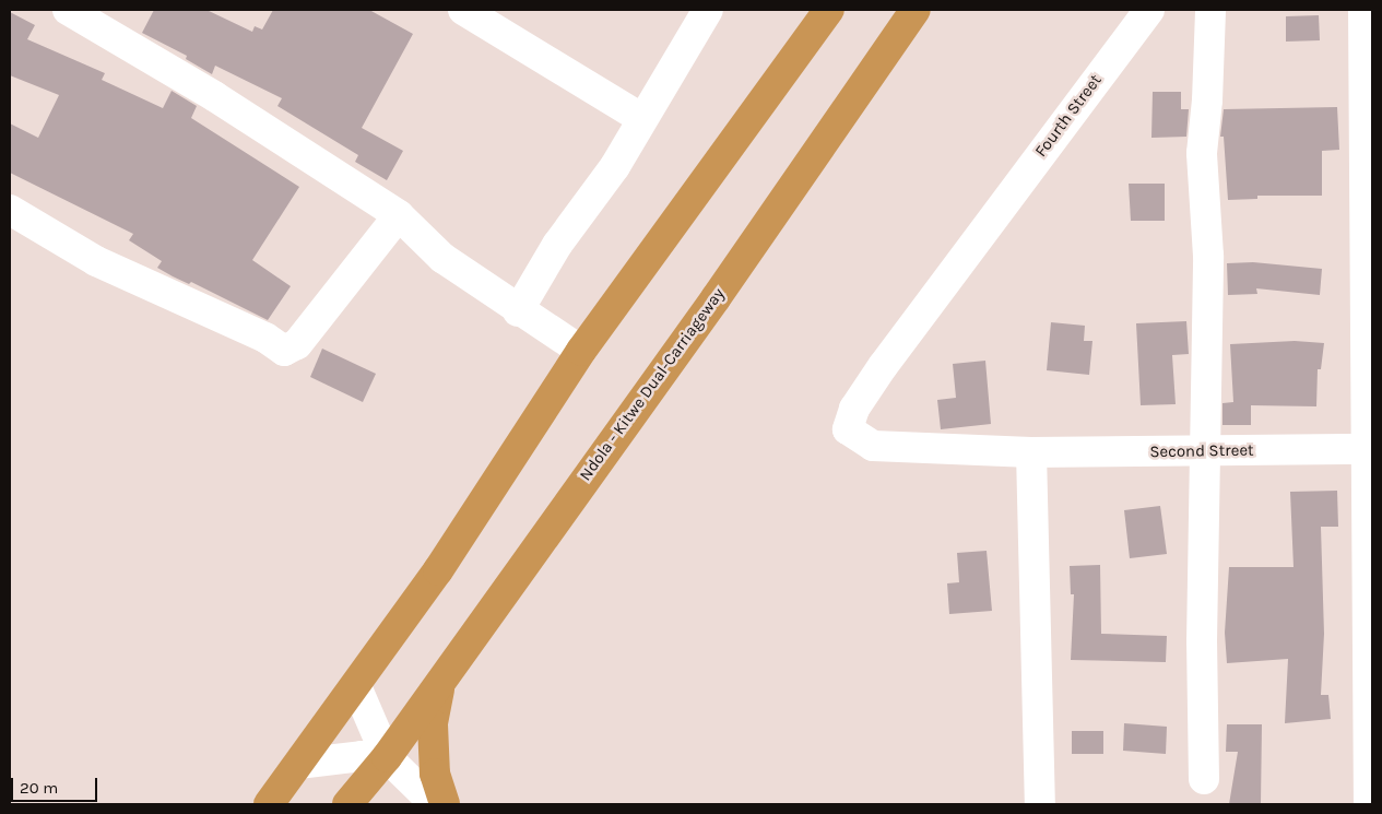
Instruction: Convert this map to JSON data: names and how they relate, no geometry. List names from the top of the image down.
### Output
{
  "streets": {
    "highway": ["Ndola - Kitwe Dual-Carriageway"],
    "street": ["Fourth Street", "Second Street"]
  },
  "crossings": [
    ["Fourth Street", "Second Street"]
  ],
  "scale_bar": "20 m"
}
